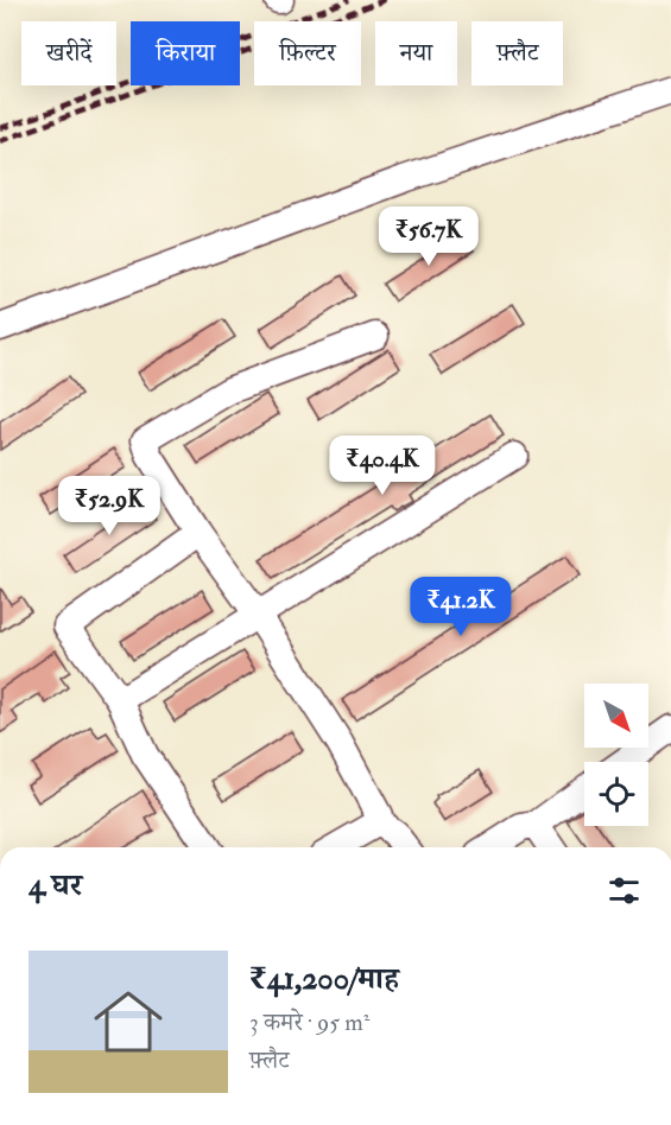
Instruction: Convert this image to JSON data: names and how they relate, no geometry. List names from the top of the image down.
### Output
{
  "north": "bottom right",
  "page": {
    "chip": [
      "खरीदें",
      "किराया",
      "फ़िल्टर",
      "नया",
      "फ़्लैट"
    ],
    "price": [
      "₹56.7K",
      "₹40.4K",
      "₹52.9K",
      "₹41.2K"
    ],
    "heading": "4 घर",
    "list": [
      {
        "name": "₹41,200/माह",
        "note": "3 कमरे · 95 m² · फ़्लैट"
      }
    ]
  }
}
